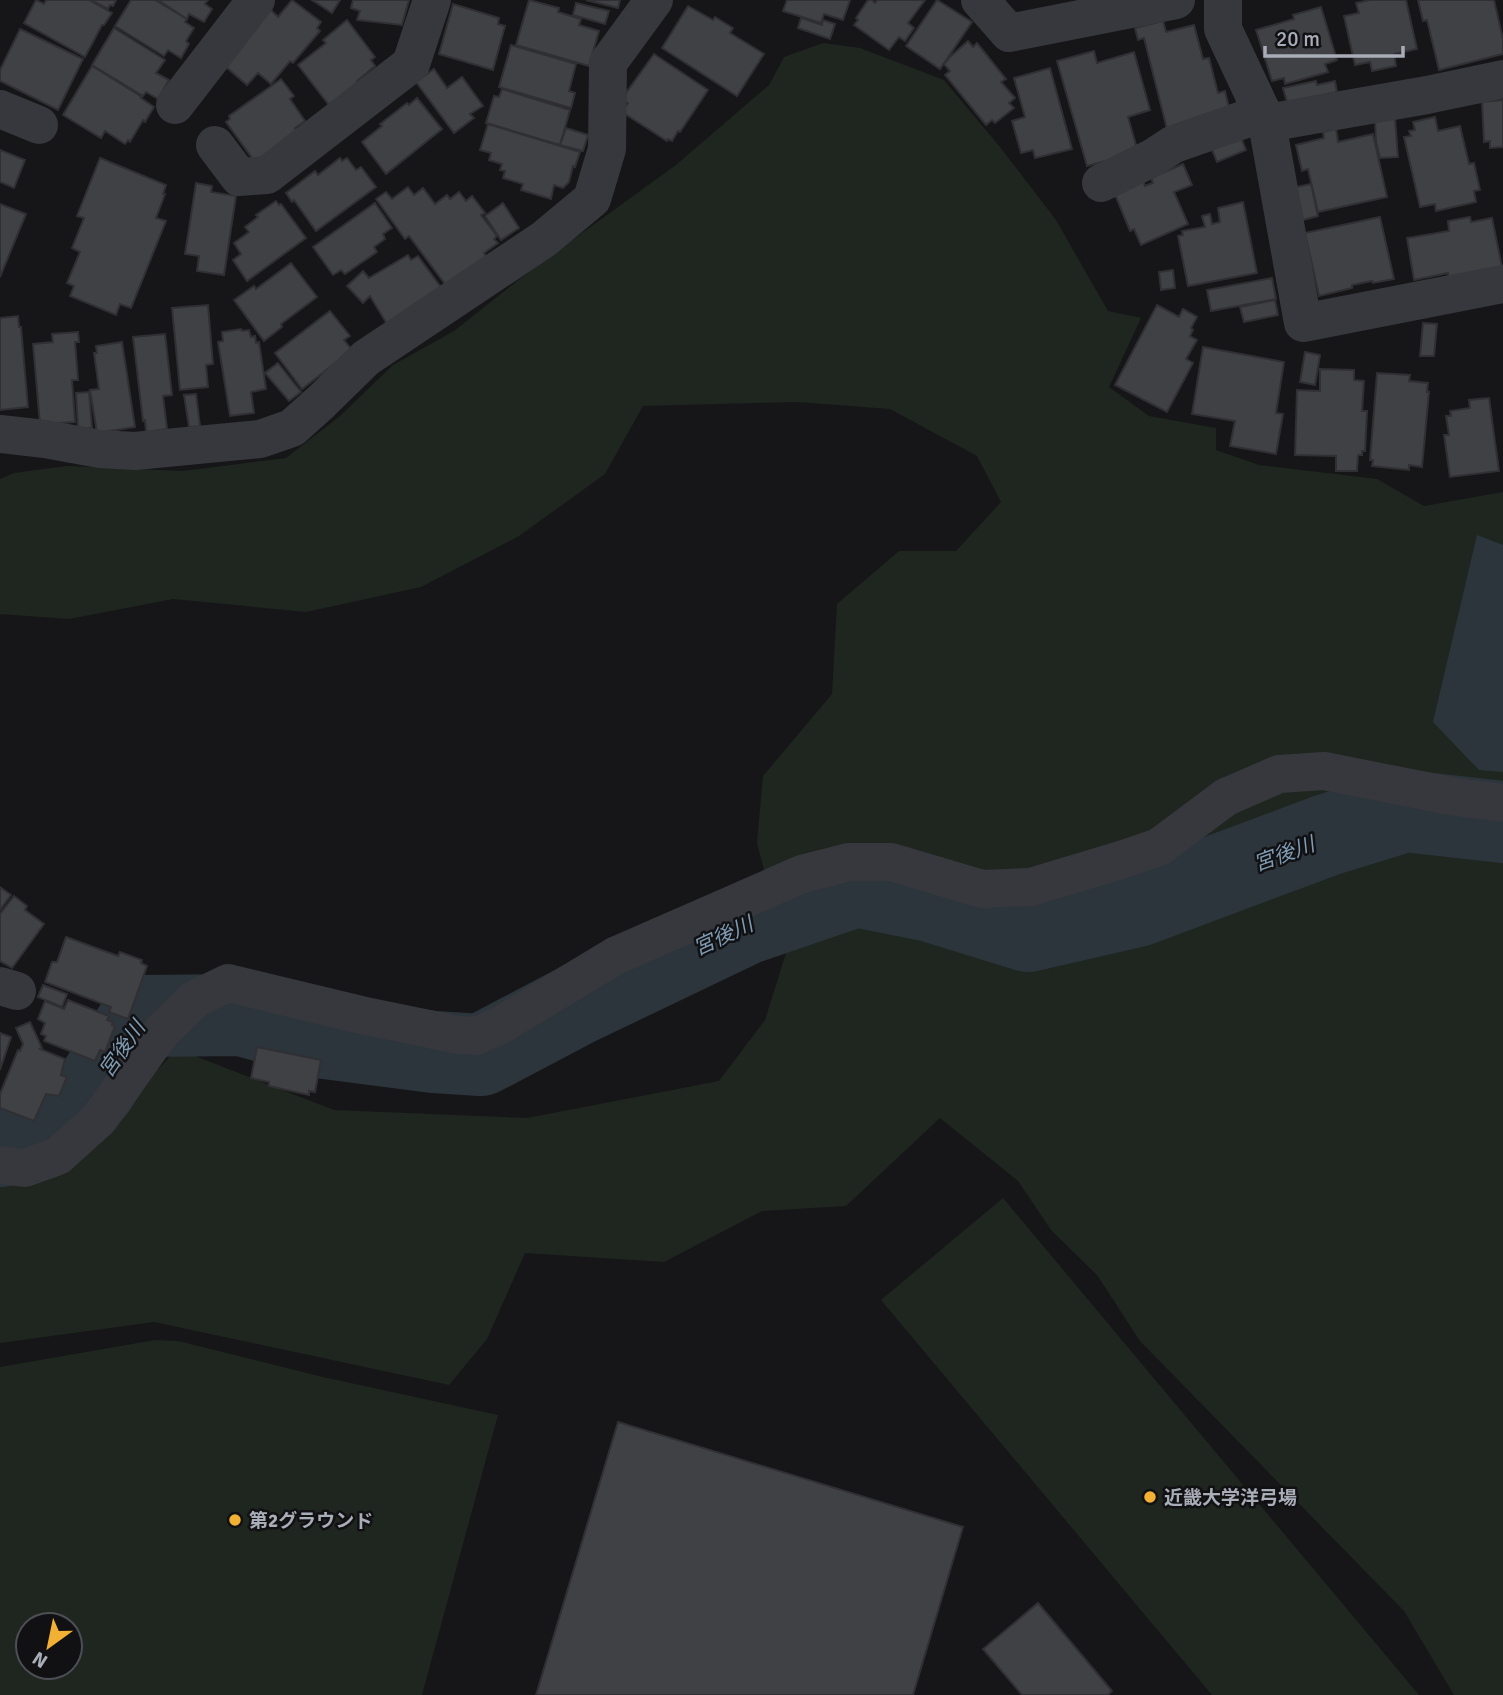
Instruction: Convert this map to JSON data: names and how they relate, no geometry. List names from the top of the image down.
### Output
{
  "water": ["宮後川"],
  "places": ["近畿大学洋弓場", "第2グラウンド"],
  "scale_bar": "20 m",
  "north": "bottom left"
}
